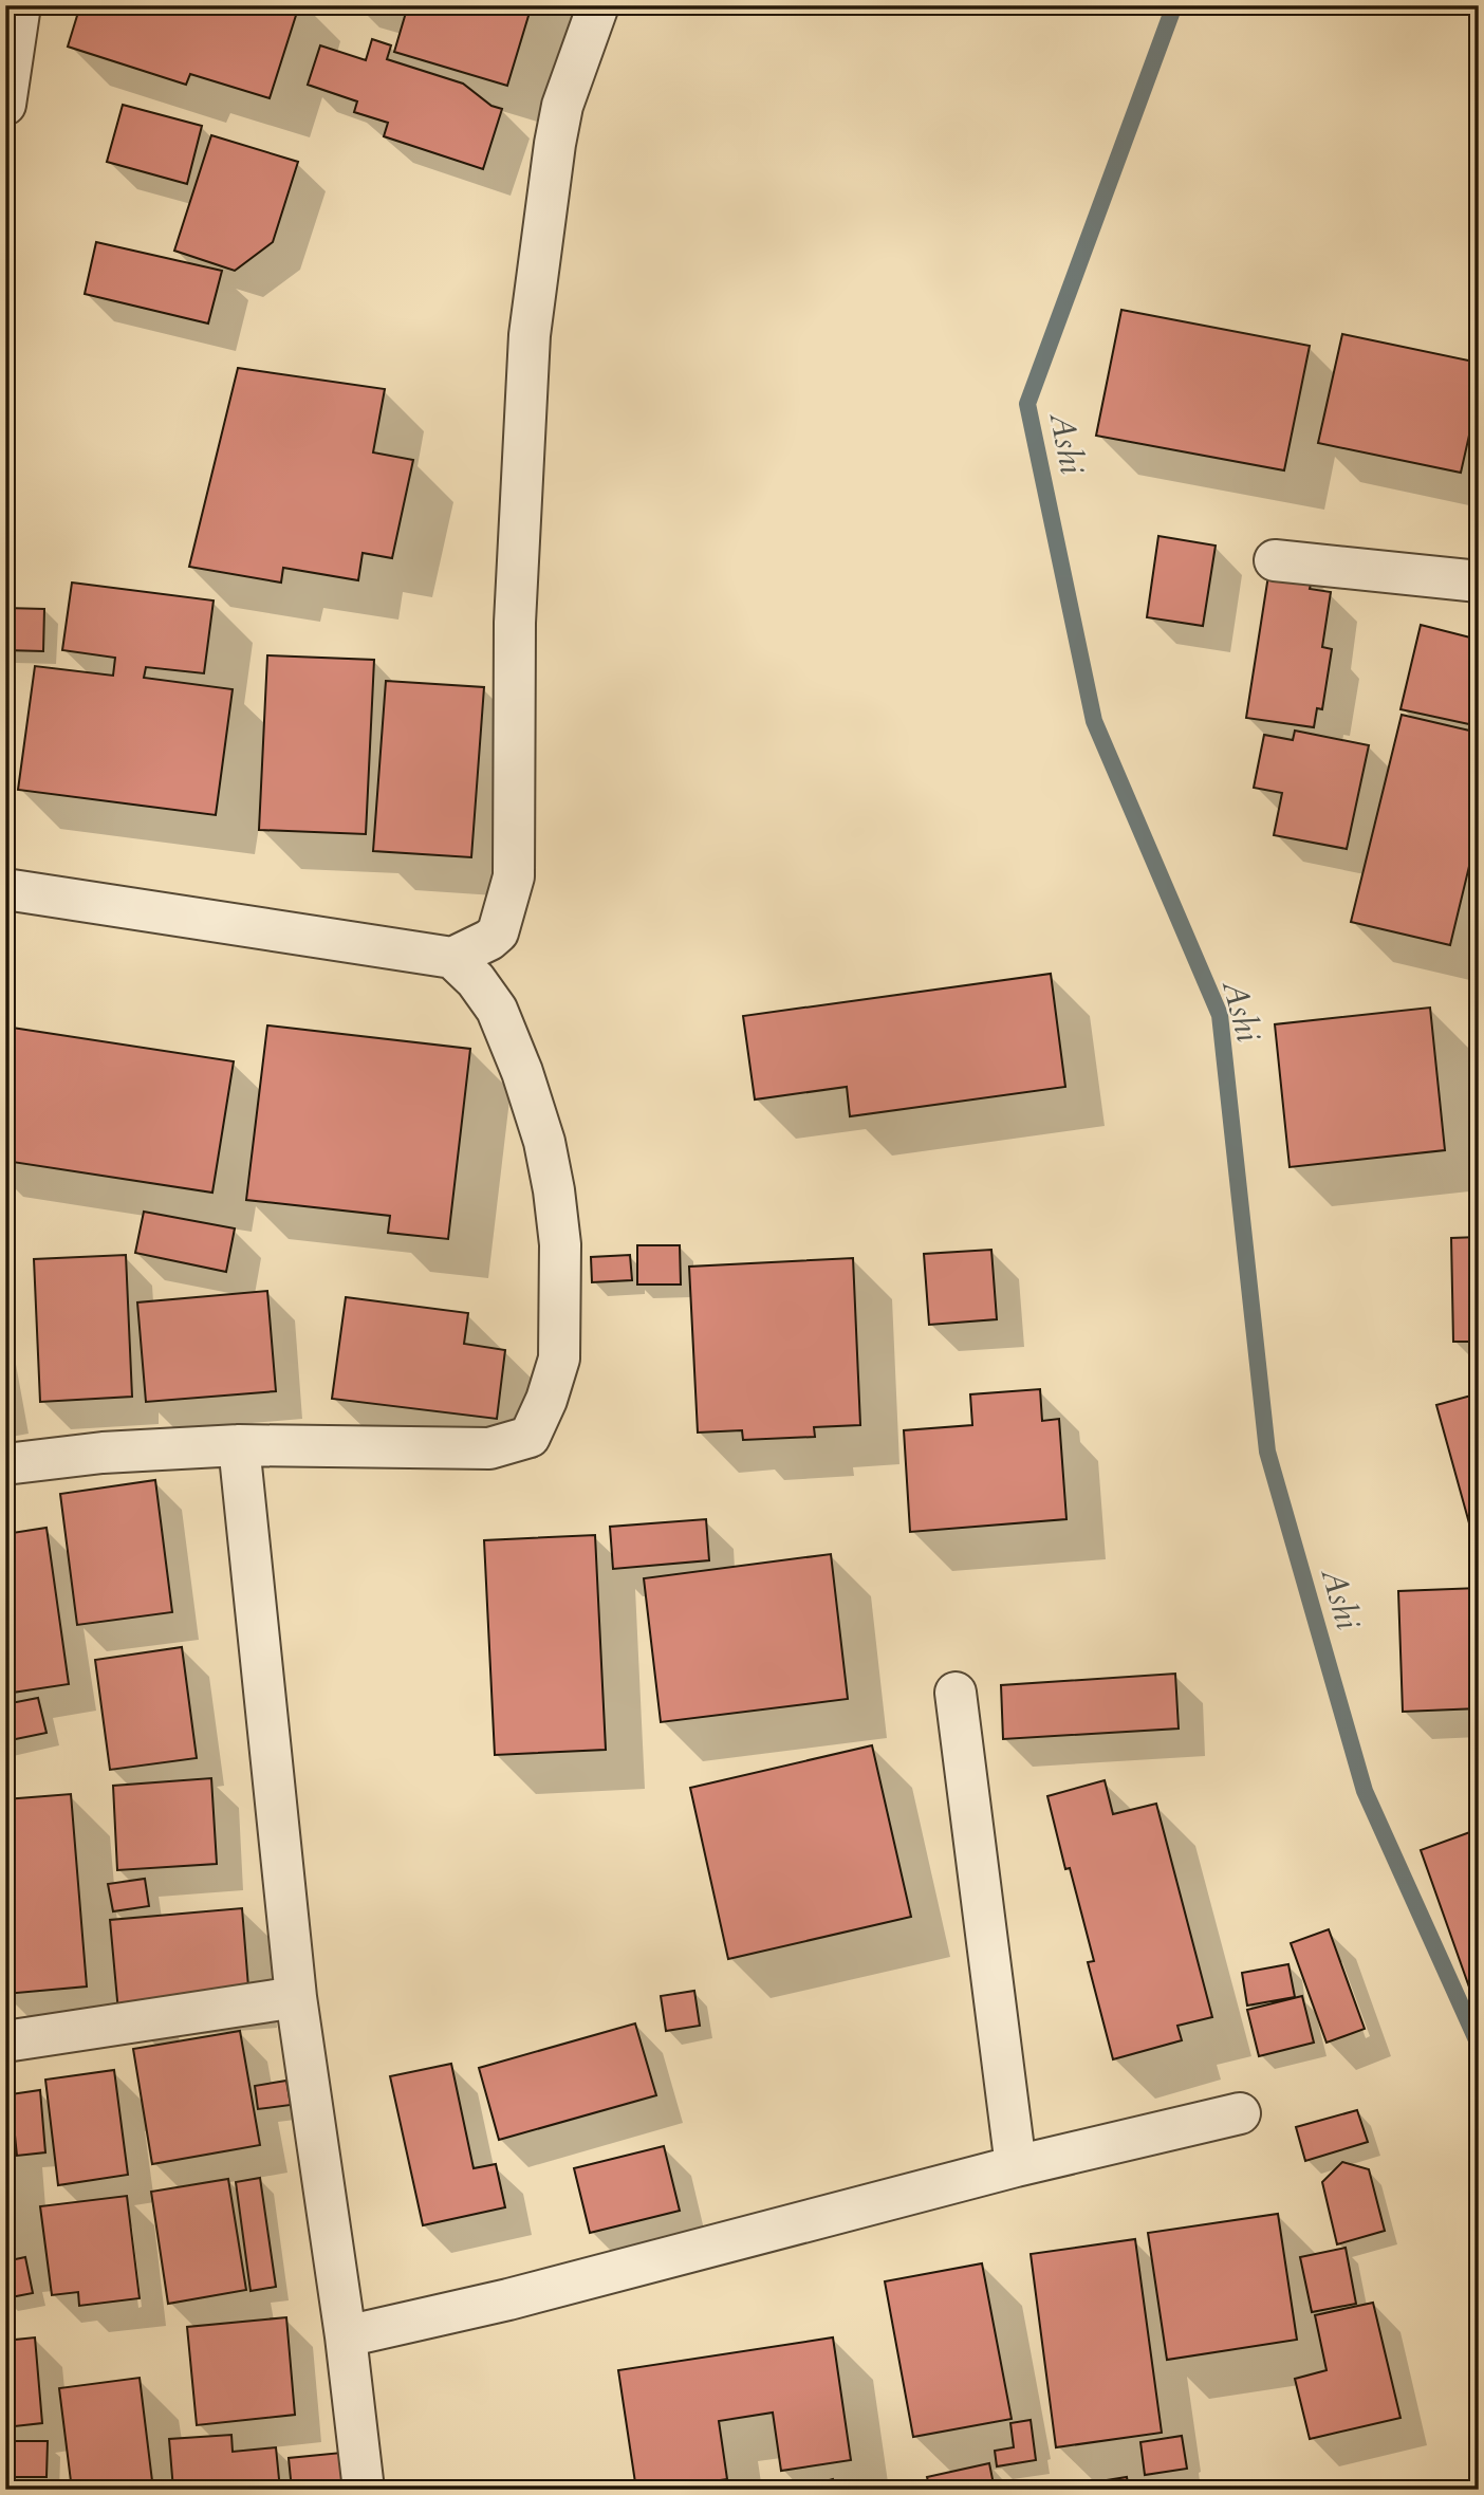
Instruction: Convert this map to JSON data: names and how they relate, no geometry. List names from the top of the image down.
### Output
{
  "water": ["Ashi"]
}
